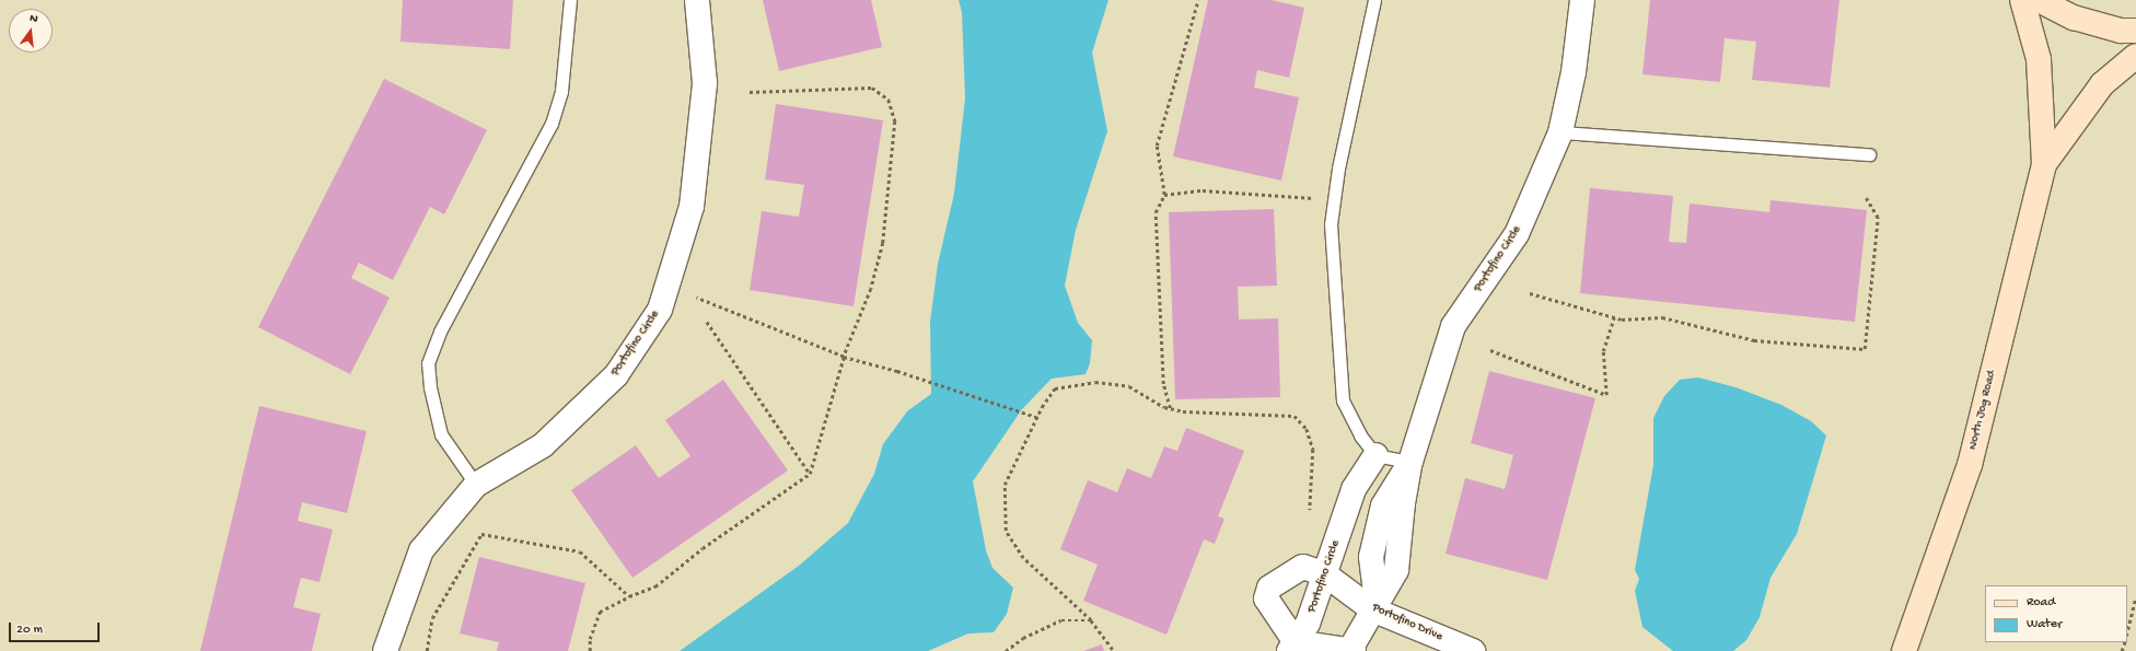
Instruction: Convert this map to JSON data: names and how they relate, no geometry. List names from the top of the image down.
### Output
{
  "streets": {
    "street": ["Portofino Circle", "North Jog Road", "Portofino Drive"]
  },
  "crossings": [
    ["Portofino Circle", "Portofino Drive"]
  ],
  "legend": ["Road", "Water"],
  "scale_bar": "20 m",
  "north": "top"
}
